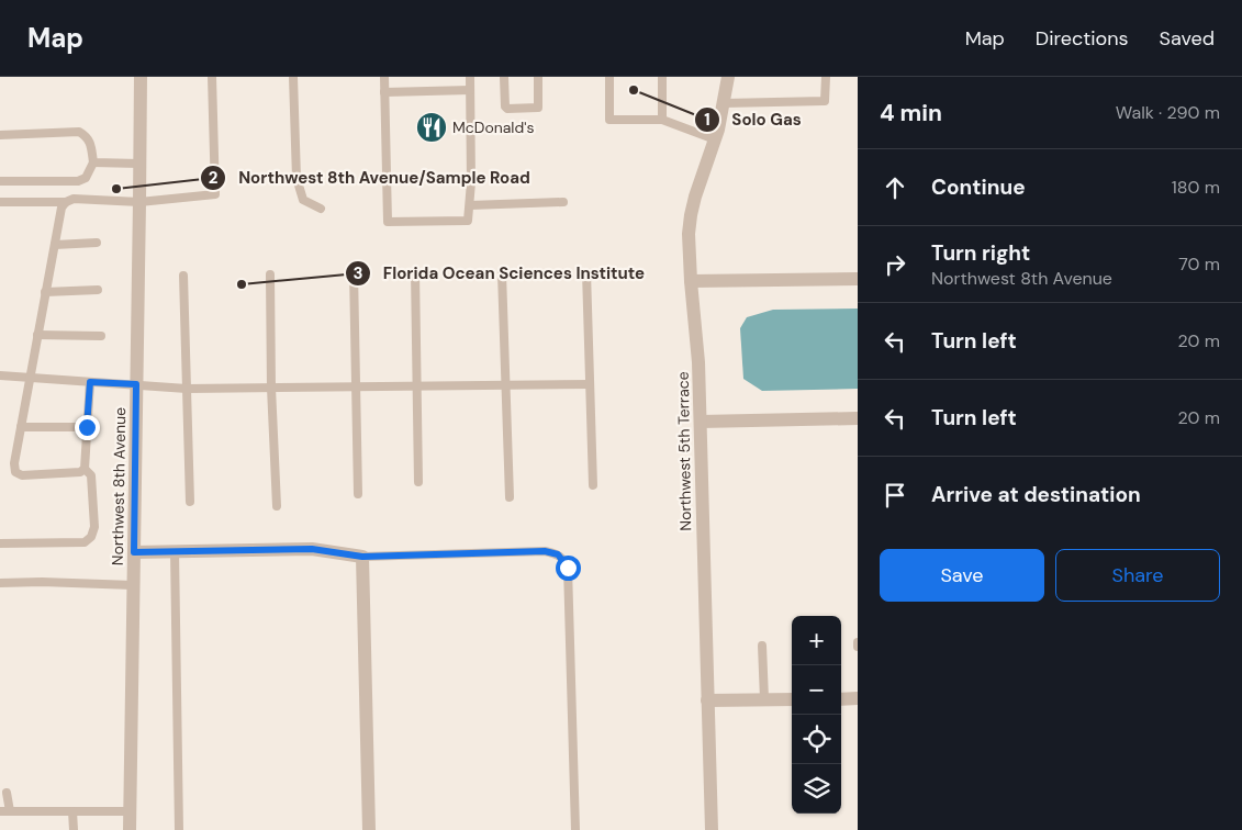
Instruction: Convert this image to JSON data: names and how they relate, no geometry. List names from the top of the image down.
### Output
{
  "streets": {
    "street": ["Northwest 5th Terrace", "Northwest 8th Avenue"]
  },
  "places": {
    "other": ["Solo Gas", "Northwest 8th Avenue/Sample Road", "Florida Ocean Sciences Institute"],
    "restaurant": ["McDonald's"]
  },
  "page": {
    "header": "Map",
    "nav": ["Map", "Directions", "Saved"],
    "heading": ["4 min", "Walk · 290 m"],
    "list": [
      ["Continue", "180 m"],
      ["Turn right", "Northwest 8th Avenue", "70 m"],
      ["Turn left", "20 m"],
      ["Turn left", "20 m"],
      "Arrive at destination"
    ],
    "buttons": ["Save", "Share"],
    "map_buttons": ["+", "−"]
  }
}
